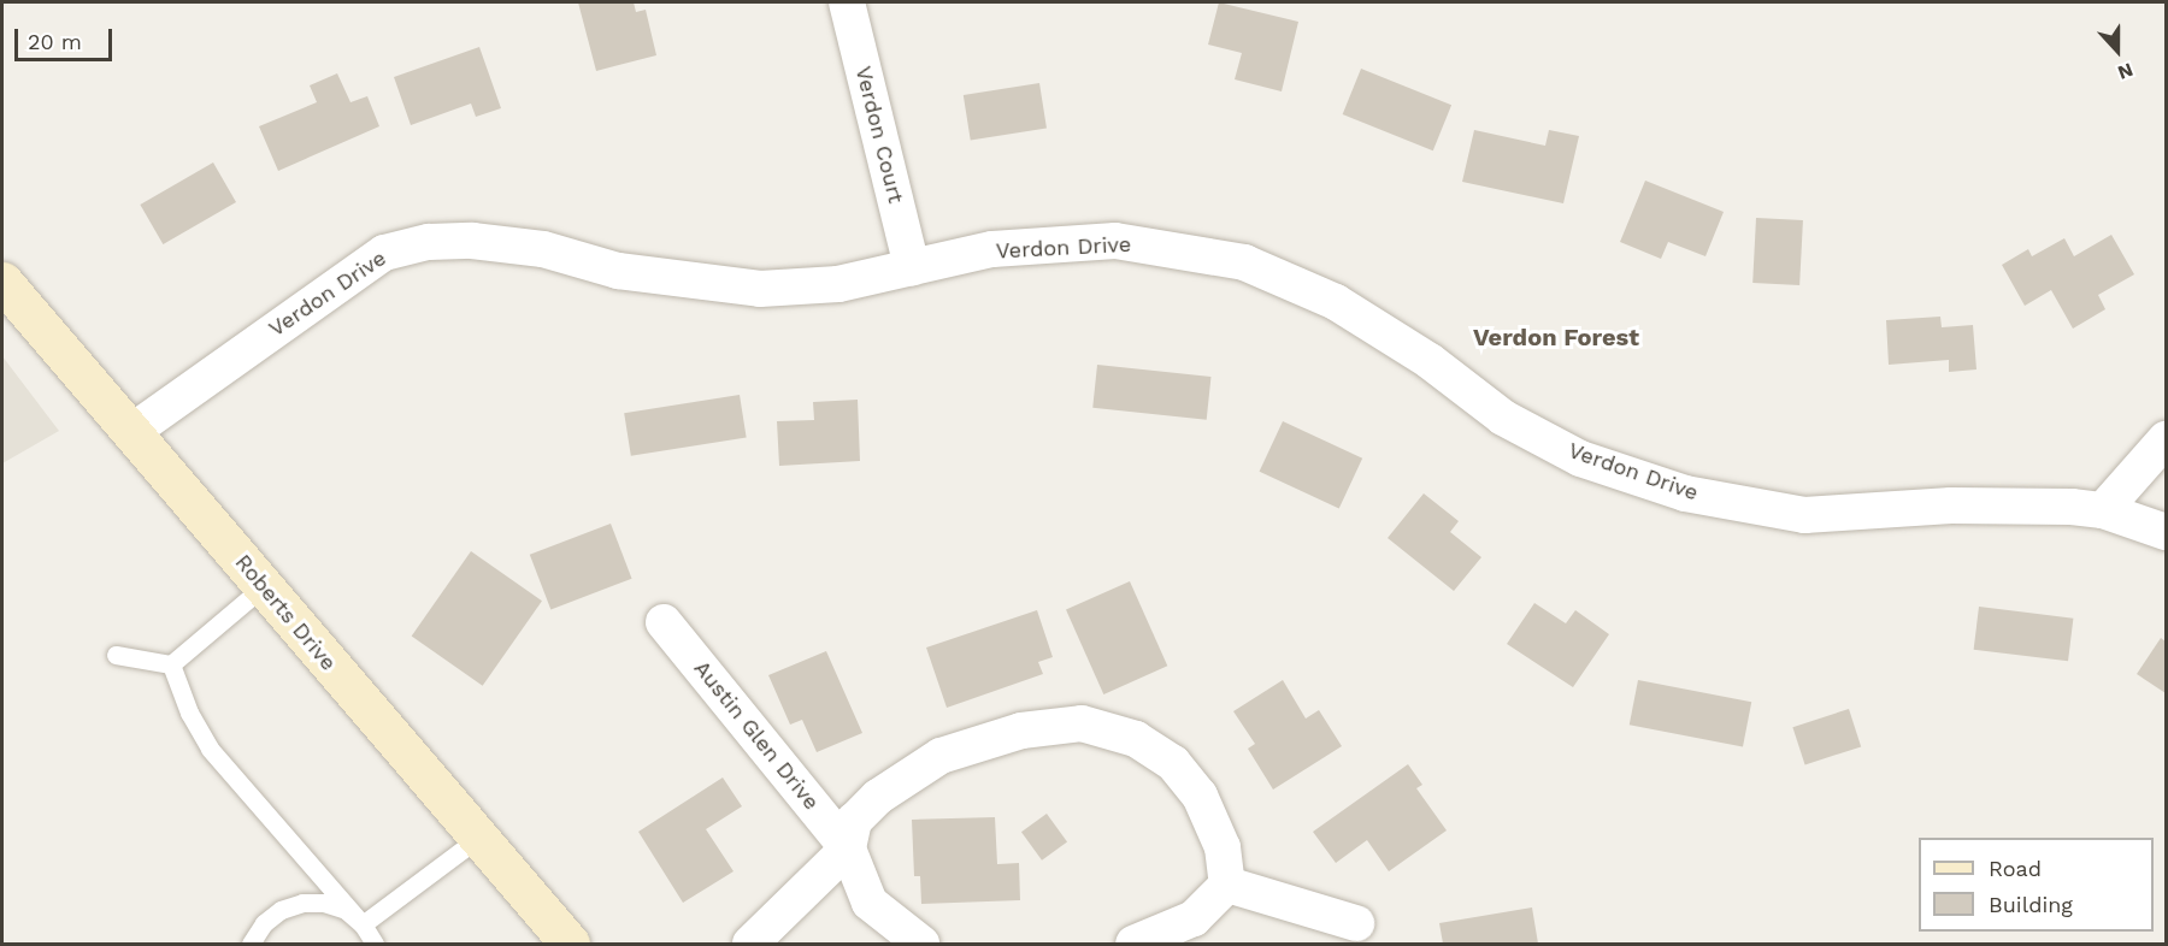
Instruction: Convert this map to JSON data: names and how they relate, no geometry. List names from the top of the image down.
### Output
{
  "streets": {
    "street": [
      "Verdon Court",
      "Verdon Drive",
      "Roberts Drive",
      "Austin Glen Drive"
    ]
  },
  "crossings": [
    ["Verdon Court", "Verdon Drive"],
    ["Verdon Drive", "Roberts Drive"]
  ],
  "districts": ["Verdon Forest"],
  "legend": ["Road", "Building"],
  "scale_bar": "20 m",
  "north": "bottom"
}
